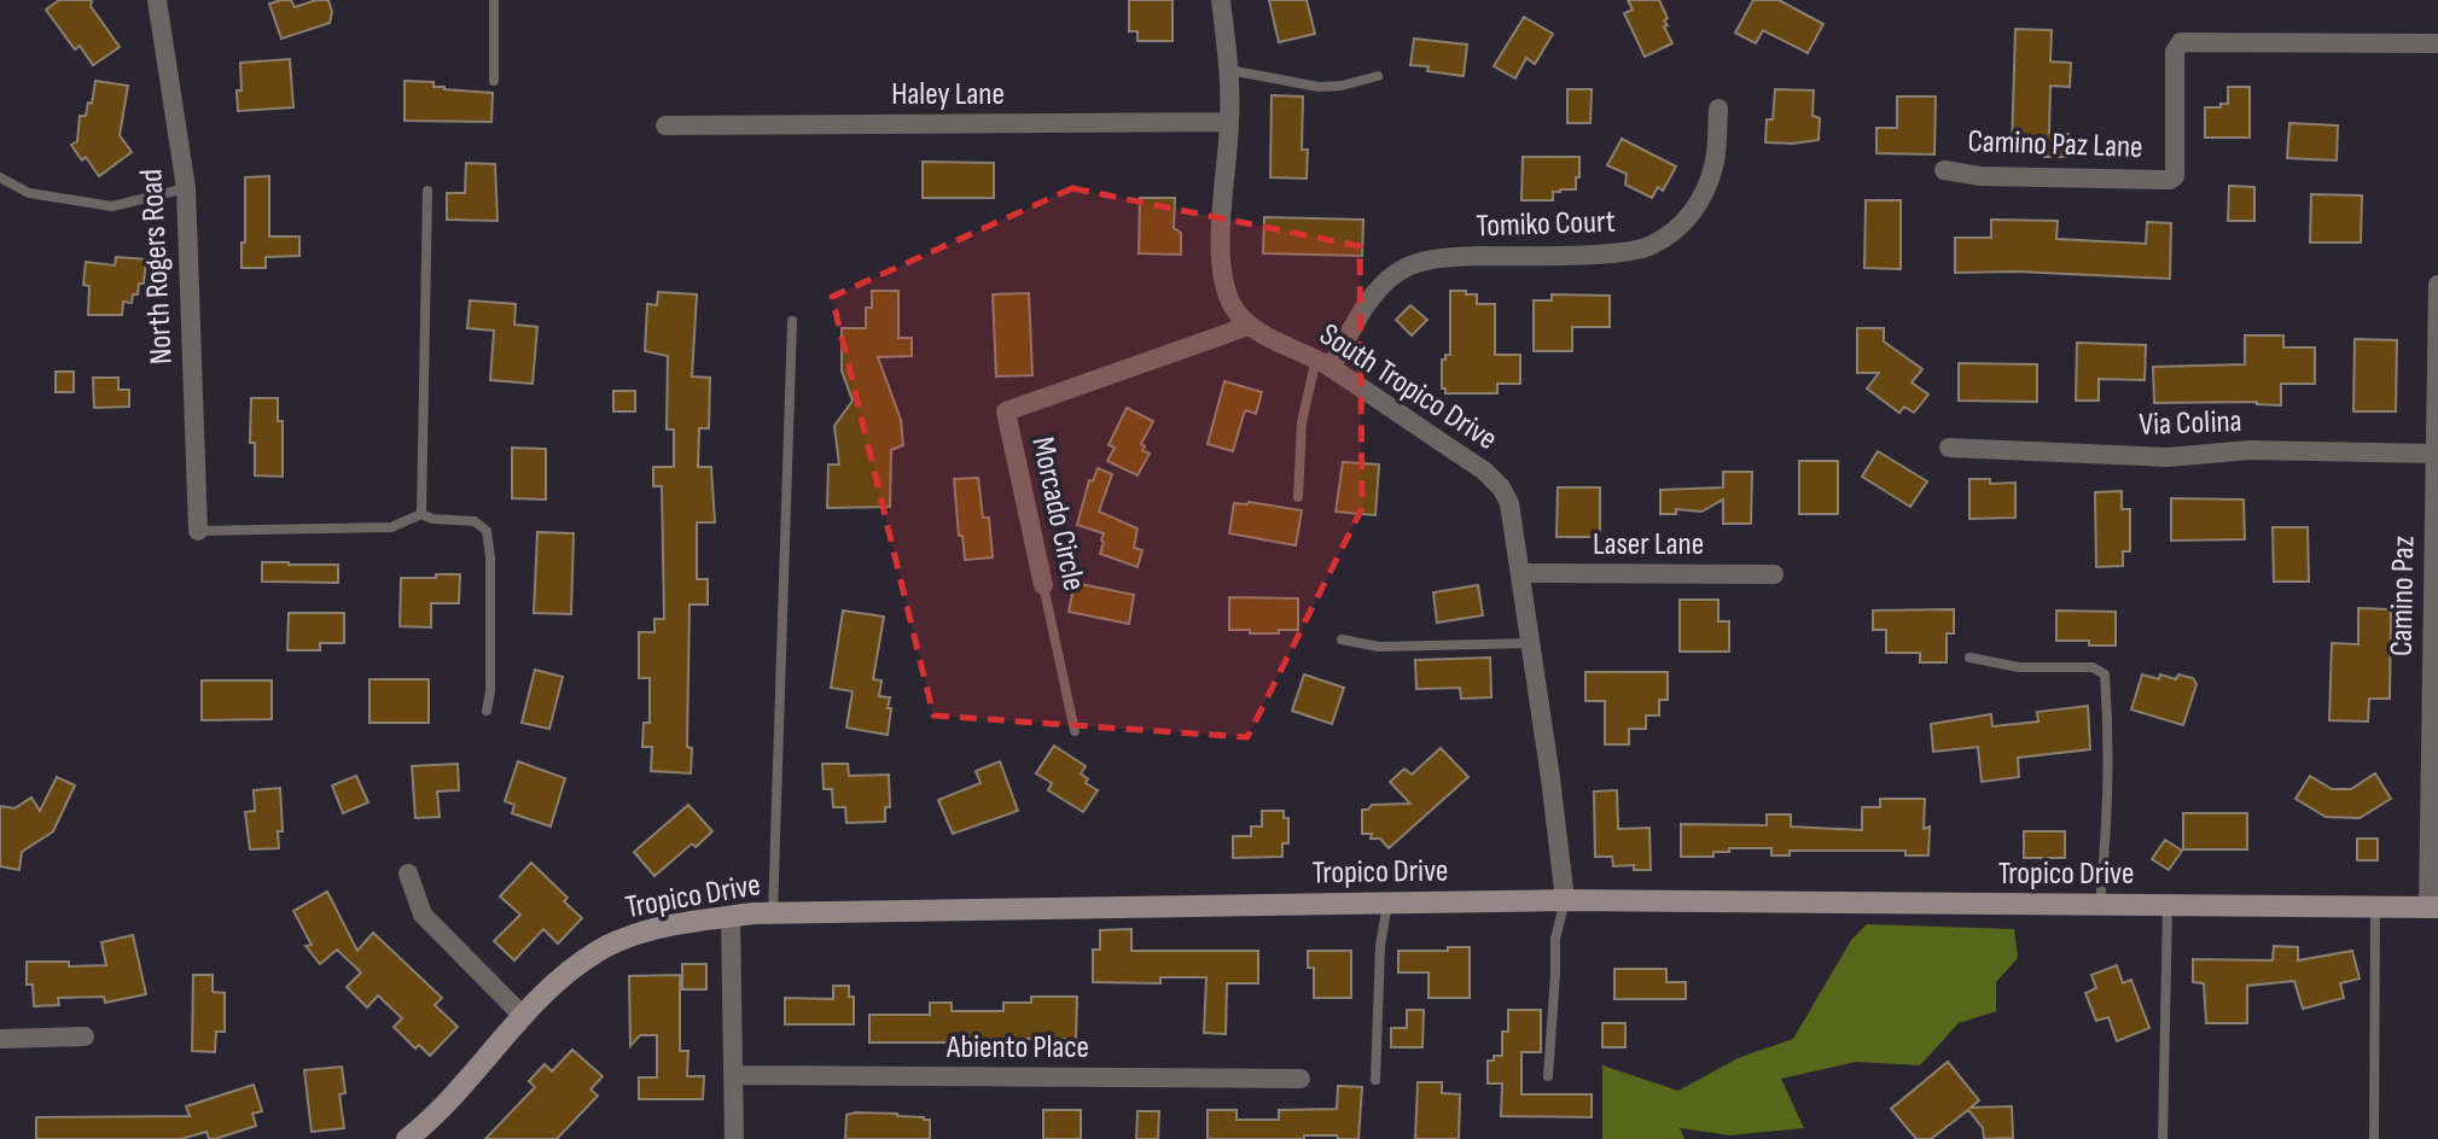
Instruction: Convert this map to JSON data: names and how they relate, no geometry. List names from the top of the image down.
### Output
{
  "streets": {
    "street": [
      "Haley Lane",
      "Camino Paz Lane",
      "Tomiko Court",
      "North Rogers Road",
      "South Tropico Drive",
      "Via Colina",
      "Morcado Circle",
      "Laser Lane",
      "Camino Paz",
      "Tropico Drive",
      "Abiento Place"
    ]
  },
  "crossings": [
    ["Tomiko Court", "South Tropico Drive"],
    ["South Tropico Drive", "Morcado Circle"],
    ["South Tropico Drive", "Laser Lane"],
    ["South Tropico Drive", "Tropico Drive"],
    ["Via Colina", "Camino Paz"],
    ["Camino Paz", "Tropico Drive"]
  ]
}
